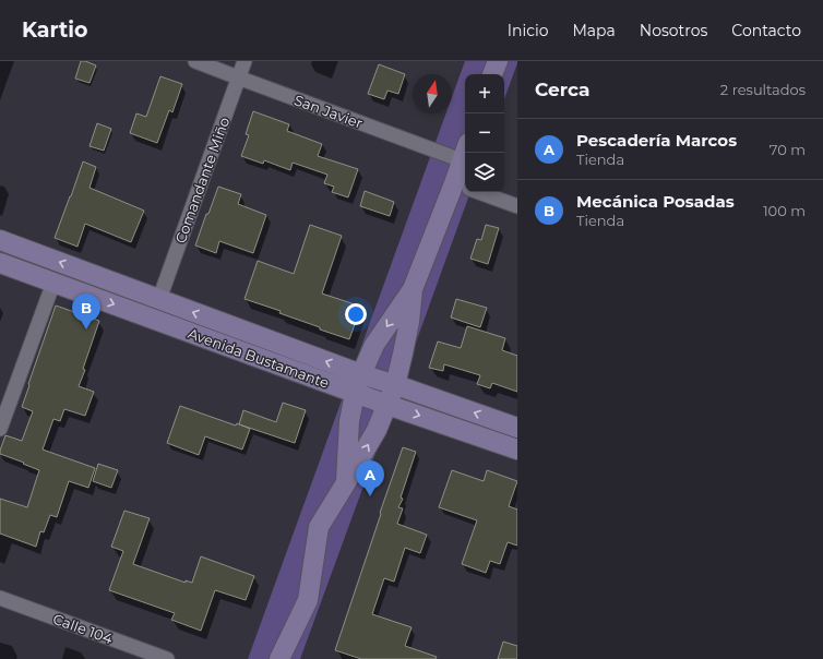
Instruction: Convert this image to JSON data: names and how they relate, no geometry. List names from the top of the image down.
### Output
{
  "streets": {
    "main road": ["Avenida Bustamante"],
    "street": ["San Javier", "Comandante Miño", "Calle 104"]
  },
  "crossings": [
    ["San Javier", "Comandante Miño"],
    ["Comandante Miño", "Avenida Bustamante"]
  ],
  "north": "top",
  "page": {
    "header": "Kartio",
    "nav": [
      "Inicio",
      "Mapa",
      "Nosotros",
      "Contacto"
    ],
    "heading": ["Cerca", "2 resultados"],
    "map_buttons": ["+", "−"],
    "list": [
      {
        "mark": "A",
        "name": "Pescadería Marcos",
        "note": "Tienda",
        "value": "70 m"
      },
      {
        "mark": "B",
        "name": "Mecánica Posadas",
        "note": "Tienda",
        "value": "100 m"
      }
    ],
    "pins": ["B", "A"]
  }
}
